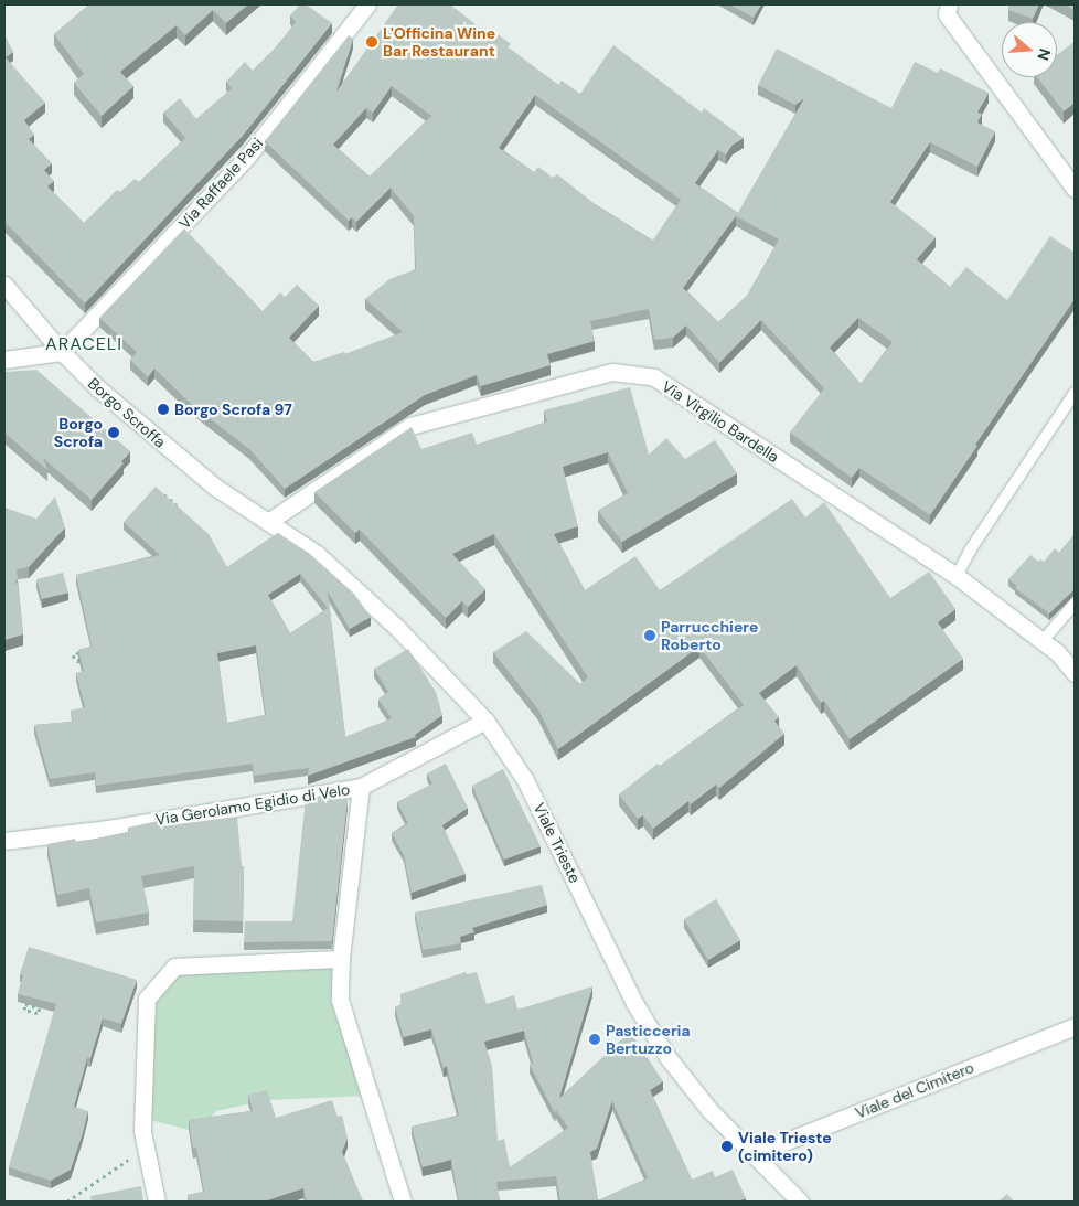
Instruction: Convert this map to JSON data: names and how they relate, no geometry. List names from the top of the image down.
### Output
{
  "streets": {
    "street": [
      "Via Raffaele Pasi",
      "Borgo Scroffa",
      "Via Virgilio Bardella",
      "Via Gerolamo Egidio di Velo",
      "Viale Trieste",
      "Viale del Cimitero"
    ]
  },
  "crossings": [
    ["Via Raffaele Pasi", "Borgo Scroffa"],
    ["Borgo Scroffa", "Via Virgilio Bardella"],
    ["Borgo Scroffa", "Viale Trieste"],
    ["Via Virgilio Bardella", "Viale Trieste"],
    ["Via Gerolamo Egidio di Velo", "Viale Trieste"],
    ["Viale Trieste", "Viale del Cimitero"]
  ],
  "districts": ["ARACELI"],
  "places": [
    "L'Officina Wine Bar Restaurant",
    "Borgo Scrofa 97",
    "Borgo Scrofa",
    "Parrucchiere Roberto",
    "Pasticceria Bertuzzo",
    "Viale Trieste (cimitero)"
  ],
  "north": "right"
}
